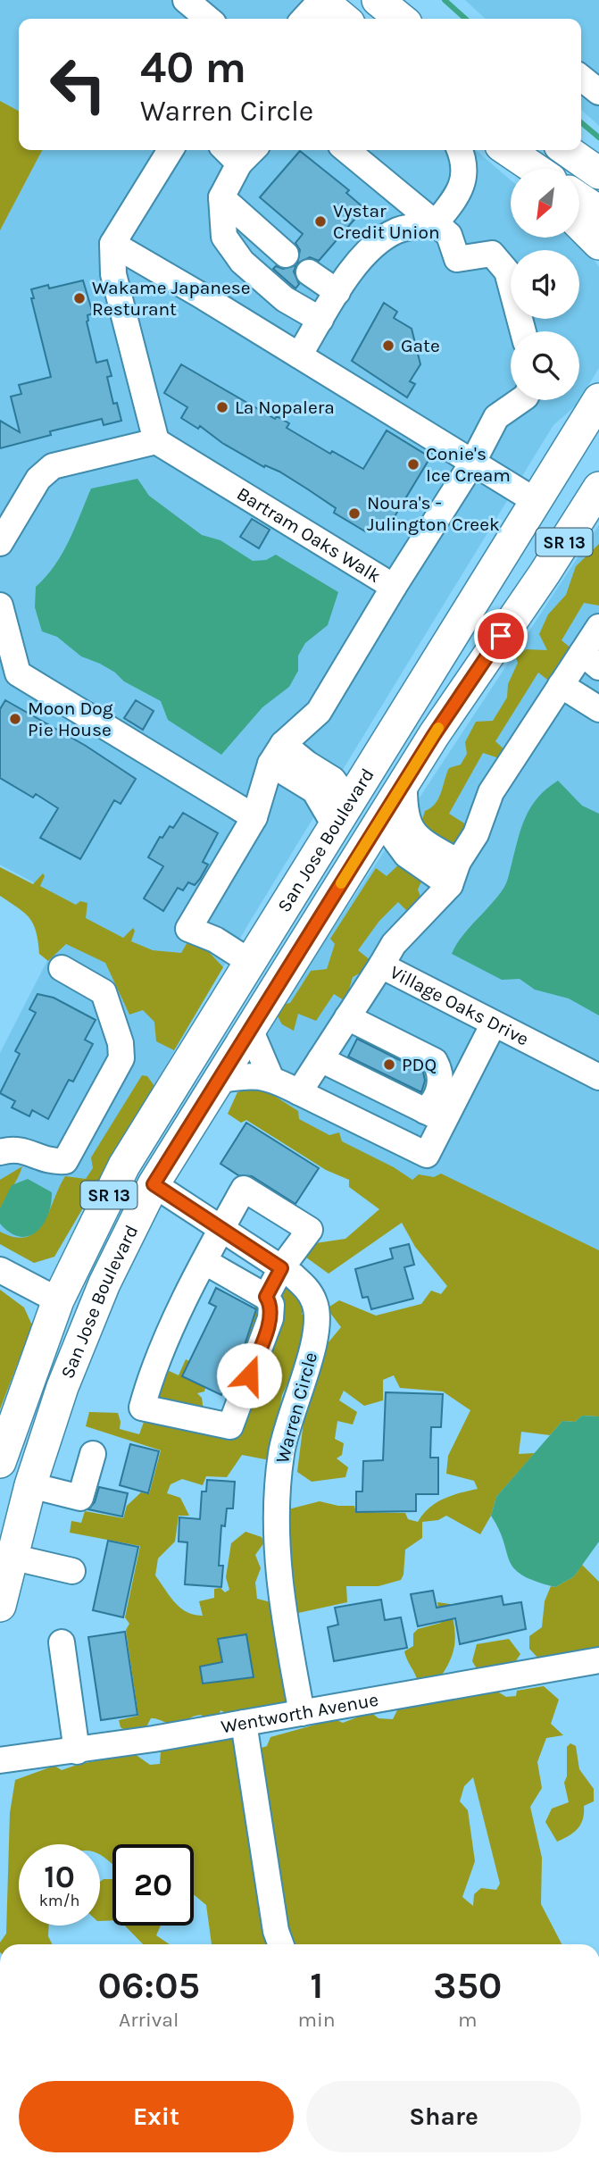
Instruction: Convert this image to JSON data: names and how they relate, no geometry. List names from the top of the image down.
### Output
{
  "streets": {
    "main road": ["SR 13", "San Jose Boulevard"],
    "street": [
      "Bartram Oaks Walk",
      "Village Oaks Drive",
      "Warren Circle",
      "Wentworth Avenue"
    ]
  },
  "crossings": [
    ["San Jose Boulevard", "Warren Circle"],
    ["Warren Circle", "Wentworth Avenue"]
  ],
  "places": [
    "Vystar Credit Union",
    "Wakame Japanese Resturant",
    "Gate",
    "La Nopalera",
    "Conie's Ice Cream",
    "Noura's - Julington Creek",
    "Moon Dog Pie House",
    "PDQ"
  ],
  "north": "bottom left",
  "page": {
    "turn": ["40 m", "Warren Circle"],
    "speed": "10 km/h",
    "limit": "20",
    "eta": [
      "06:05",
      "Arrival",
      "1",
      "min",
      "350",
      "m"
    ],
    "buttons": ["Exit", "Share"]
  }
}
